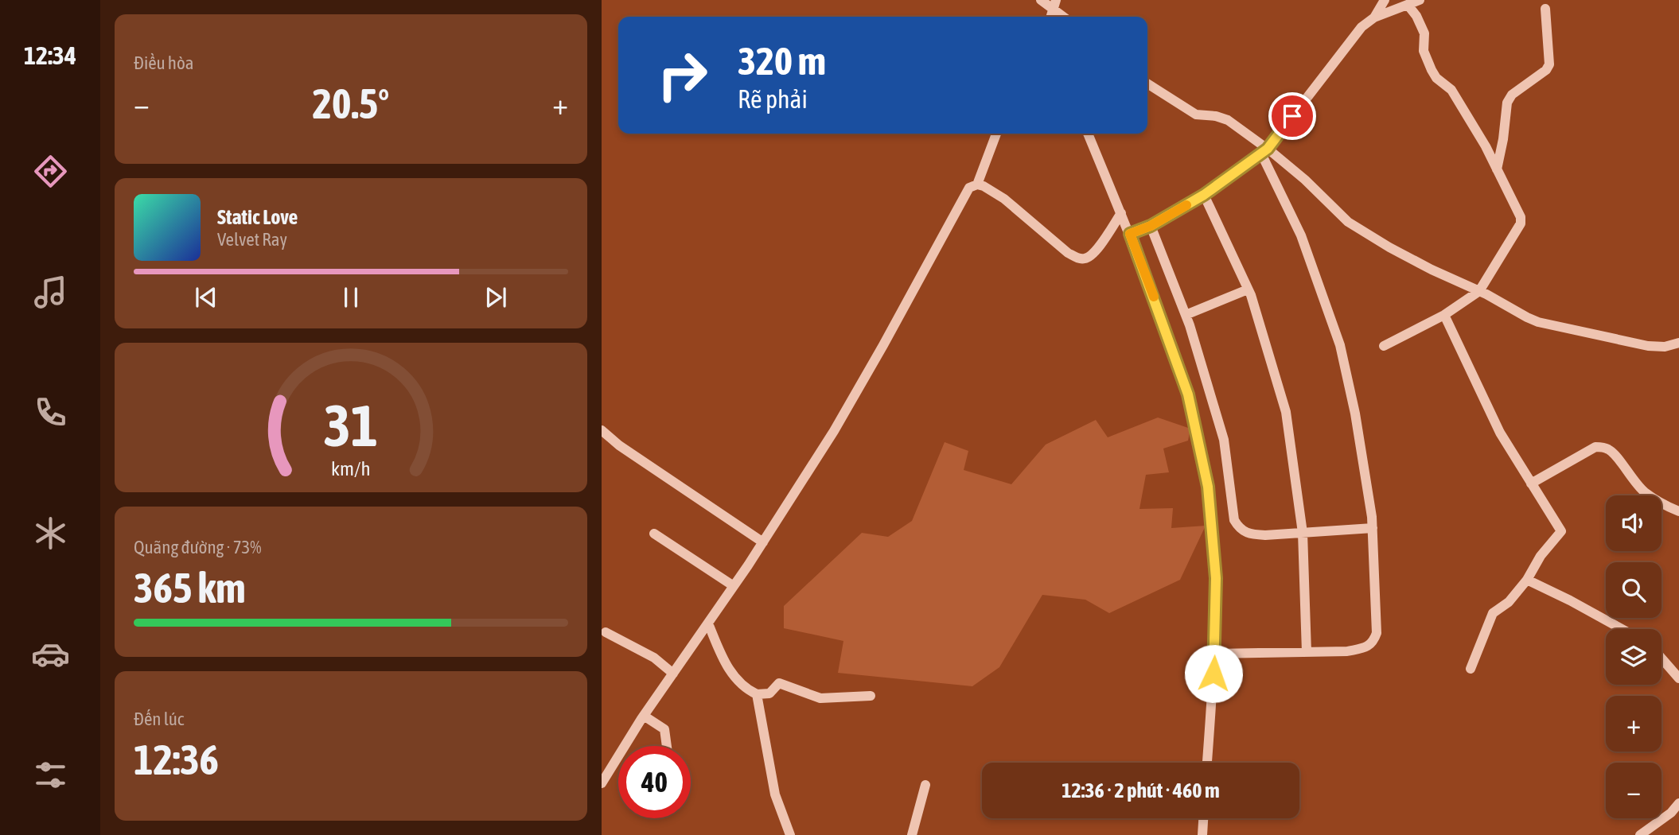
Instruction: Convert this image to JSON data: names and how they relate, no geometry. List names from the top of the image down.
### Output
{
  "page": {
    "tabs": "12:34",
    "tile": [
      "Điều hòa",
      ["Quãng đường · 73%", "365 km"],
      ["Đến lúc", "12:36"]
    ],
    "turn": ["320 m", "Rẽ phải"],
    "heat": ["−", "20.5°", "+"],
    "song": ["Static Love", "Velvet Ray"],
    "map_buttons": ["+", "−"],
    "limit": "40",
    "trip": "12:36 · 2 phút · 460 m",
    "gauge": ["31", "km/h"]
  }
}
